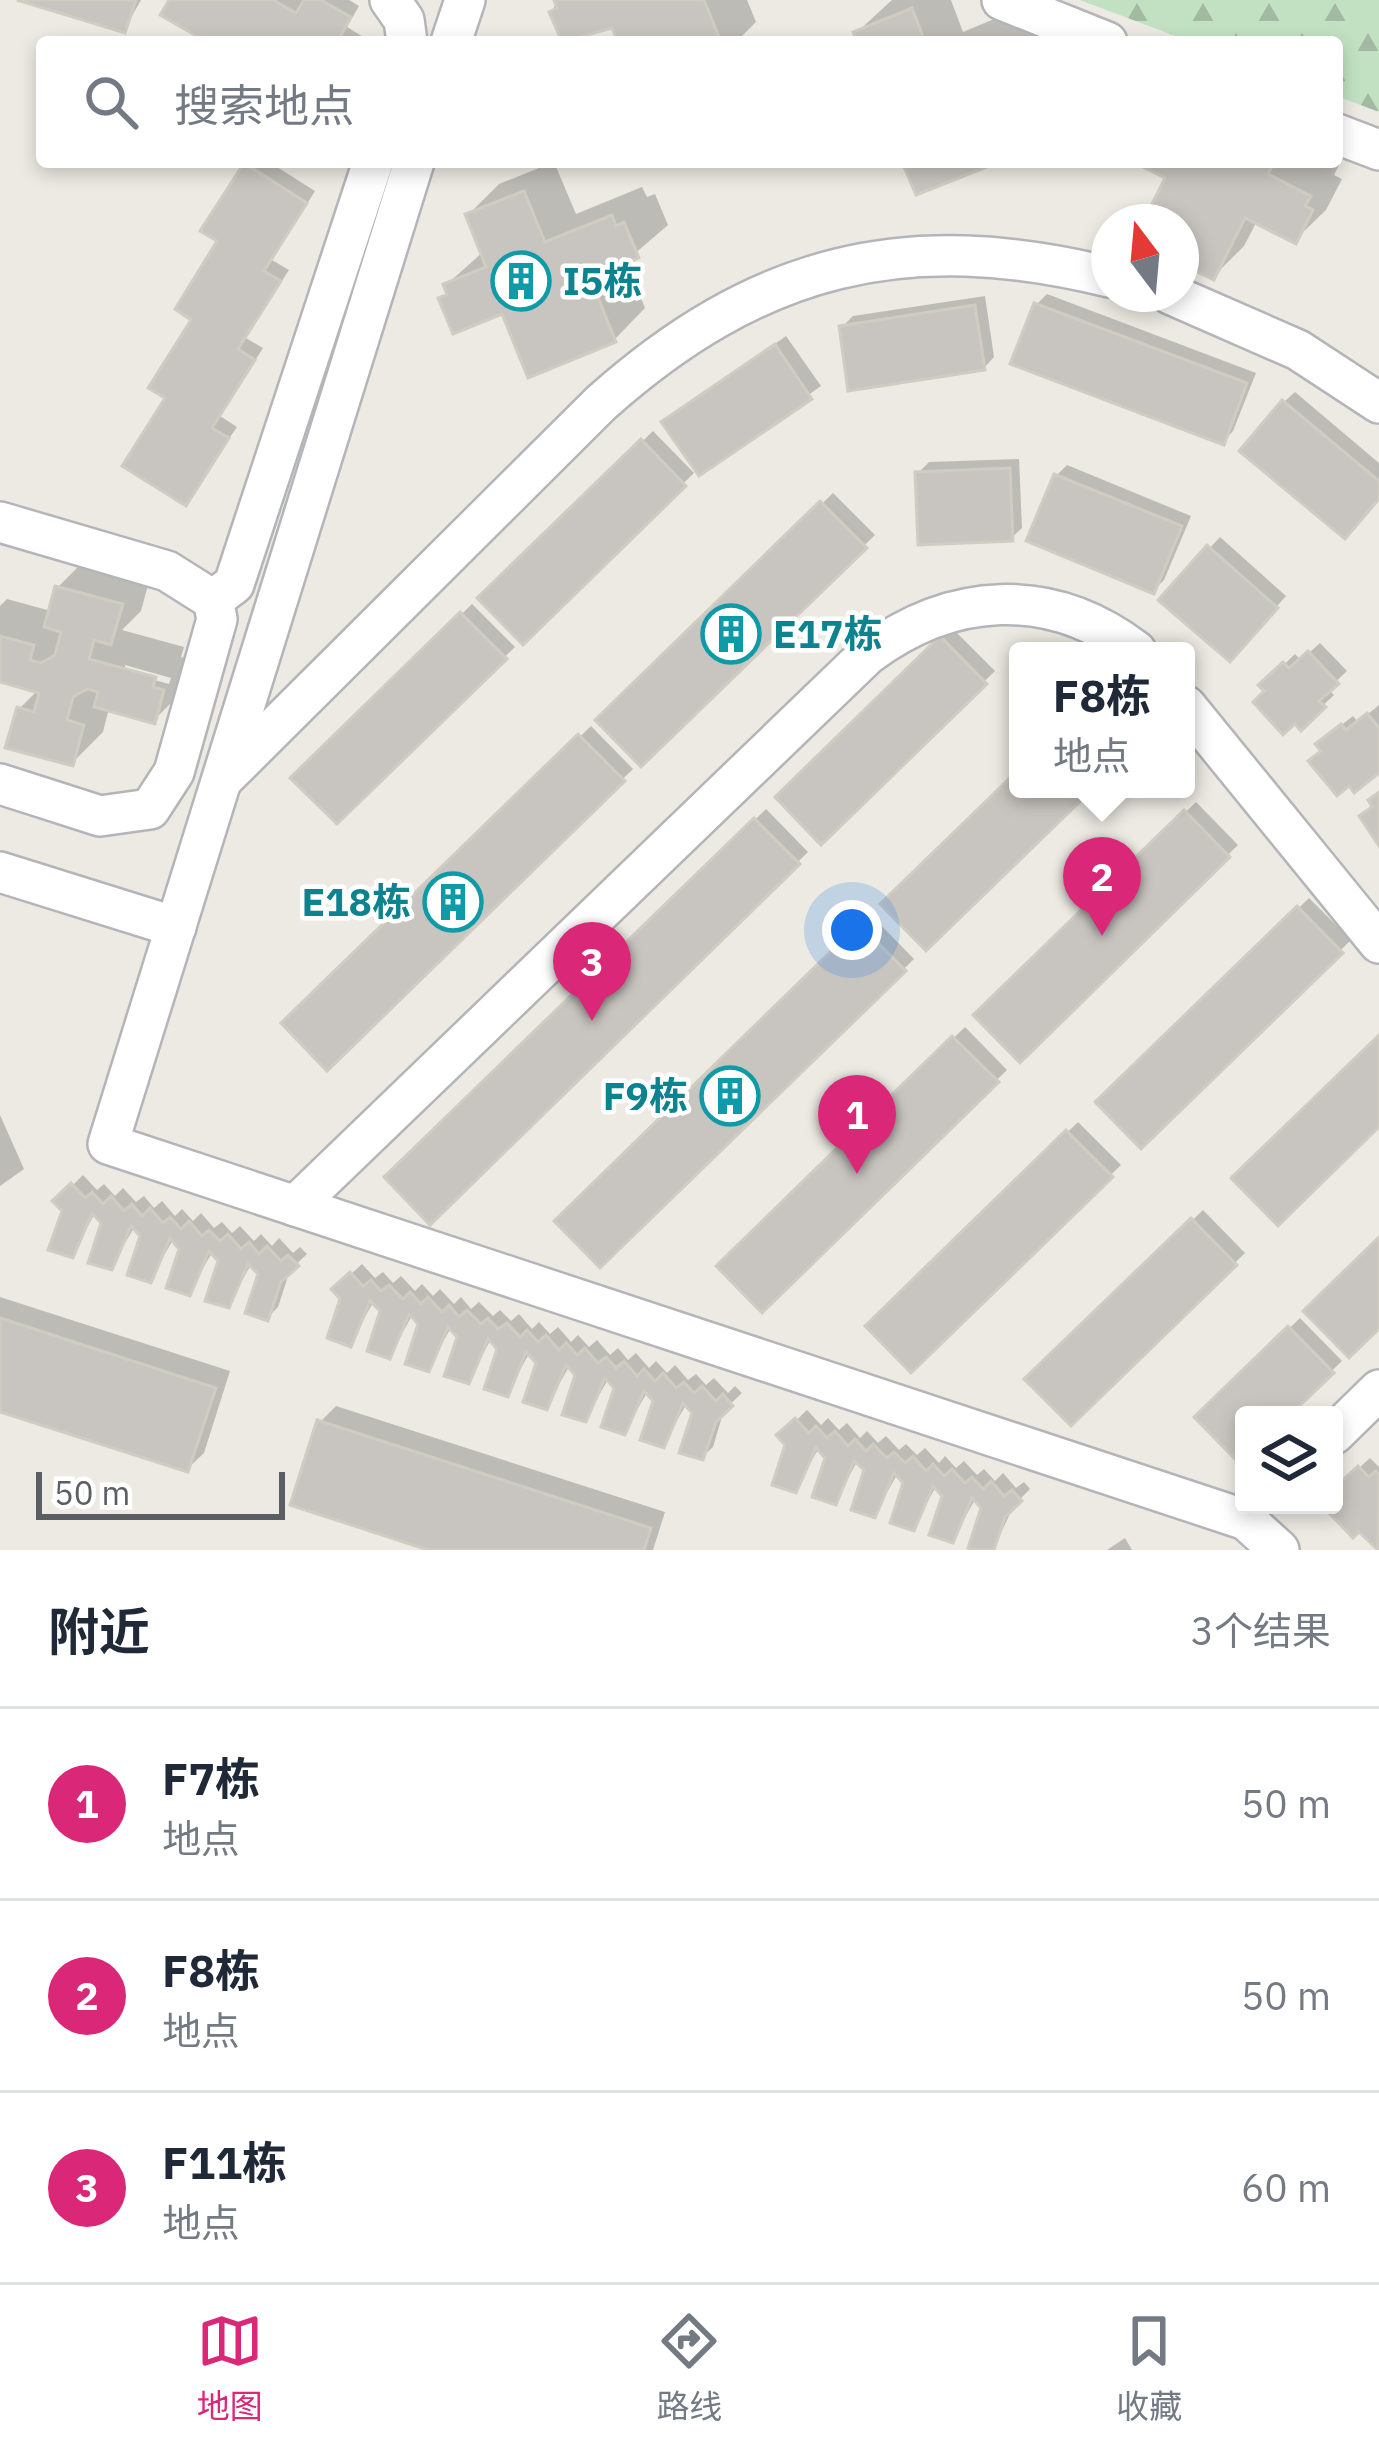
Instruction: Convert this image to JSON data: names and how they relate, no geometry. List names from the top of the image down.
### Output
{
  "places": {
    "building": [
      "I5栋",
      "E17栋",
      "E18栋",
      "F9栋"
    ]
  },
  "scale_bar": "50 m",
  "north": "top",
  "page": {
    "search": "搜索地点",
    "popup": ["F8栋", "地点"],
    "pins": ["2", "3", "1"],
    "scale": "50 m",
    "heading": ["附近", "3个结果"],
    "list": [
      {
        "mark": "1",
        "name": "F7栋",
        "note": "地点",
        "value": "50 m"
      },
      {
        "mark": "2",
        "name": "F8栋",
        "note": "地点",
        "value": "50 m"
      },
      {
        "mark": "3",
        "name": "F11栋",
        "note": "地点",
        "value": "60 m"
      }
    ],
    "nav": ["地图", "路线", "收藏"]
  }
}
